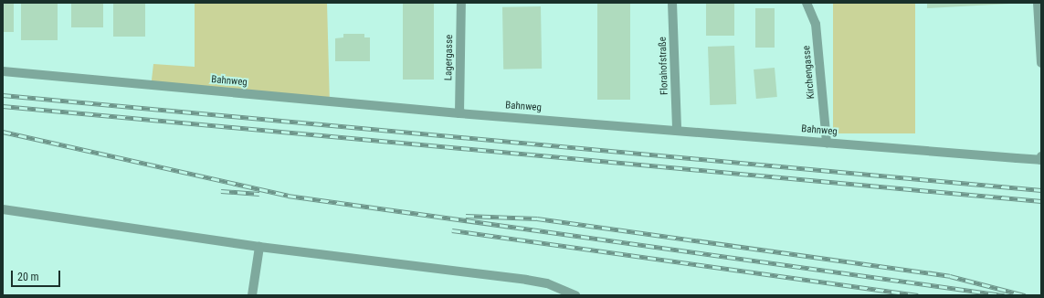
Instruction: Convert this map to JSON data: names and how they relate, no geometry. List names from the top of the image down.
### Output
{
  "streets": {
    "street": [
      "Lagergasse",
      "Florahofstraße",
      "Kirchengasse",
      "Bahnweg"
    ]
  },
  "crossings": [
    ["Lagergasse", "Bahnweg"],
    ["Florahofstraße", "Bahnweg"],
    ["Kirchengasse", "Bahnweg"]
  ],
  "scale_bar": "20 m"
}
